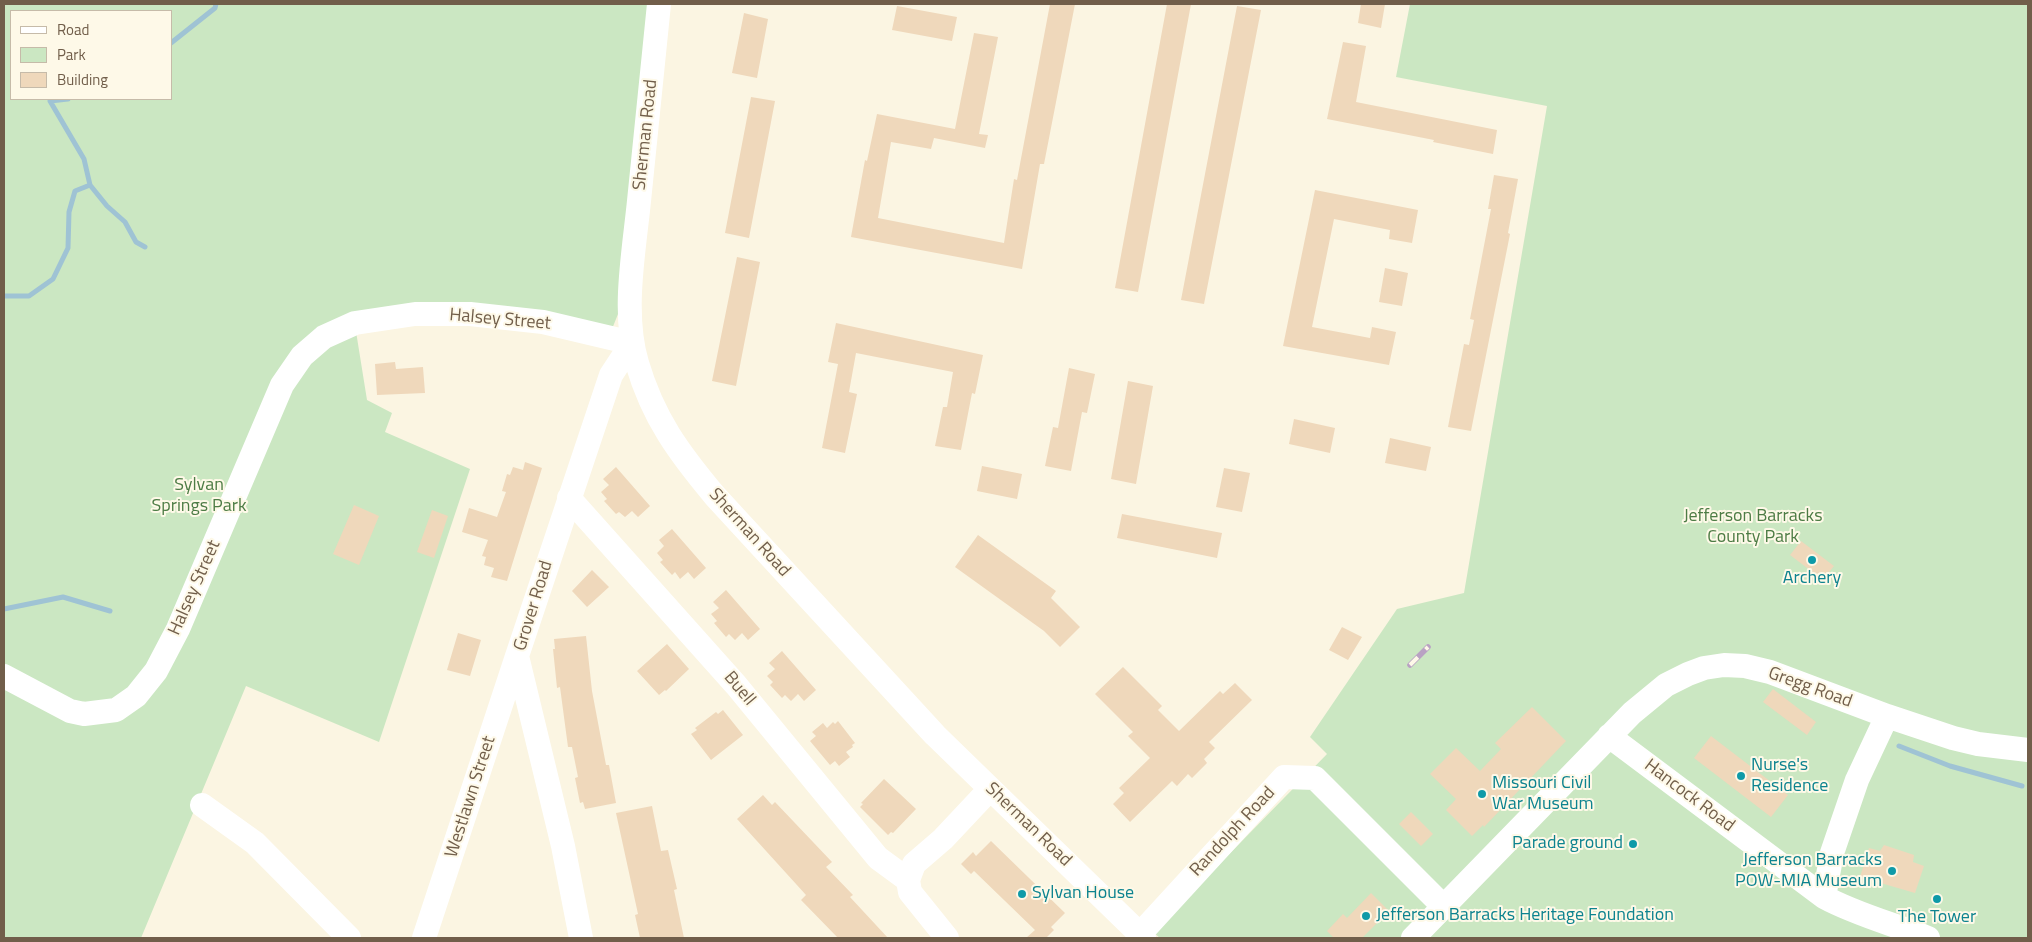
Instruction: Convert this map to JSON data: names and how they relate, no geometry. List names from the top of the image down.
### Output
{
  "streets": {
    "street": [
      "Sherman Road",
      "Halsey Street",
      "Grover Road",
      "Gregg Road",
      "Buell",
      "Hancock Road",
      "Westlawn Street",
      "Randolph Road"
    ]
  },
  "crossings": [
    ["Sherman Road", "Halsey Street"],
    ["Sherman Road", "Grover Road"],
    ["Sherman Road", "Randolph Road"],
    ["Halsey Street", "Grover Road"],
    ["Grover Road", "Buell"],
    ["Grover Road", "Westlawn Street"],
    ["Gregg Road", "Hancock Road"],
    ["Gregg Road", "Randolph Road"]
  ],
  "parks": ["Sylvan Springs Park", "Jefferson Barracks County Park"],
  "places": [
    "Archery",
    "Nurse's Residence",
    "Missouri Civil War Museum",
    "Parade ground",
    "Jefferson Barracks POW-MIA Museum",
    "Sylvan House",
    "The Tower",
    "Jefferson Barracks Heritage Foundation"
  ],
  "legend": ["Road", "Park", "Building"]
}
